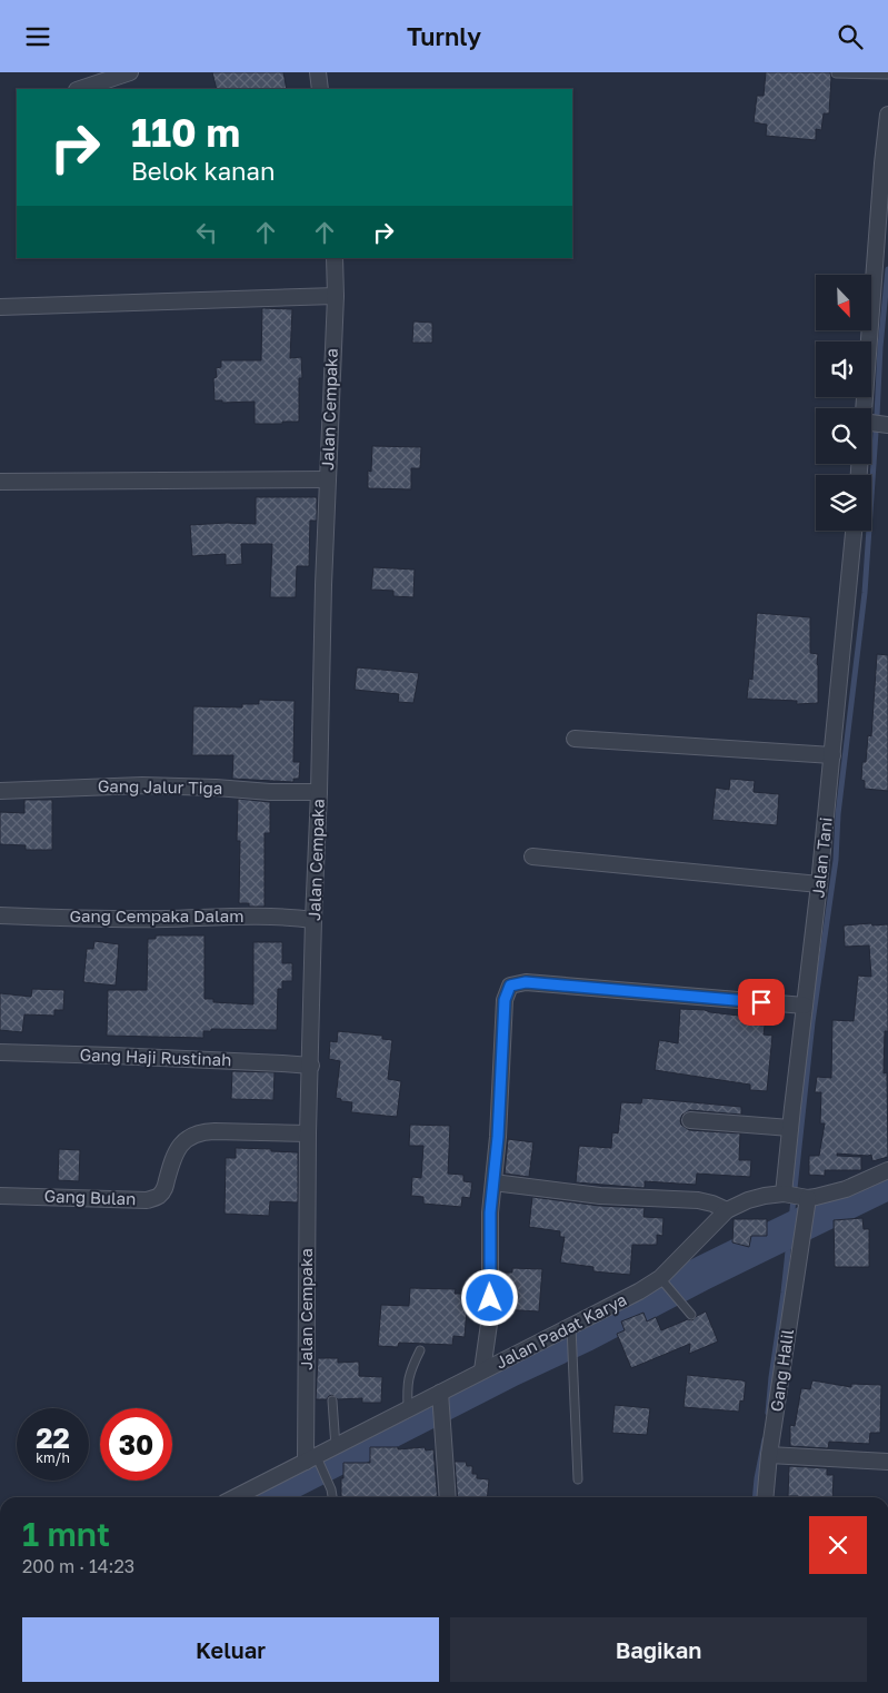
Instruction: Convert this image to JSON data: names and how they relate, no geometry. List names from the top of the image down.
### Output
{
  "streets": {
    "street": [
      "Jalan Cempaka",
      "Gang Jalur Tiga",
      "Jalan Tani",
      "Gang Cempaka Dalam",
      "Gang Haji Rustinah",
      "Gang Bulan",
      "Jalan Padat Karya",
      "Gang Halil"
    ]
  },
  "crossings": [
    ["Jalan Cempaka", "Gang Jalur Tiga"],
    ["Jalan Cempaka", "Gang Cempaka Dalam"],
    ["Jalan Cempaka", "Gang Haji Rustinah"],
    ["Jalan Cempaka", "Gang Bulan"],
    ["Jalan Cempaka", "Jalan Padat Karya"],
    ["Jalan Tani", "Jalan Padat Karya"],
    ["Jalan Tani", "Gang Halil"],
    ["Jalan Padat Karya", "Gang Halil"]
  ],
  "north": "bottom right",
  "page": {
    "header": "Turnly",
    "turn": ["110 m", "Belok kanan"],
    "speed": "22 km/h",
    "limit": "30",
    "heading": ["1 mnt", "200 m · 14:23"],
    "buttons": ["Keluar", "Bagikan"]
  }
}
